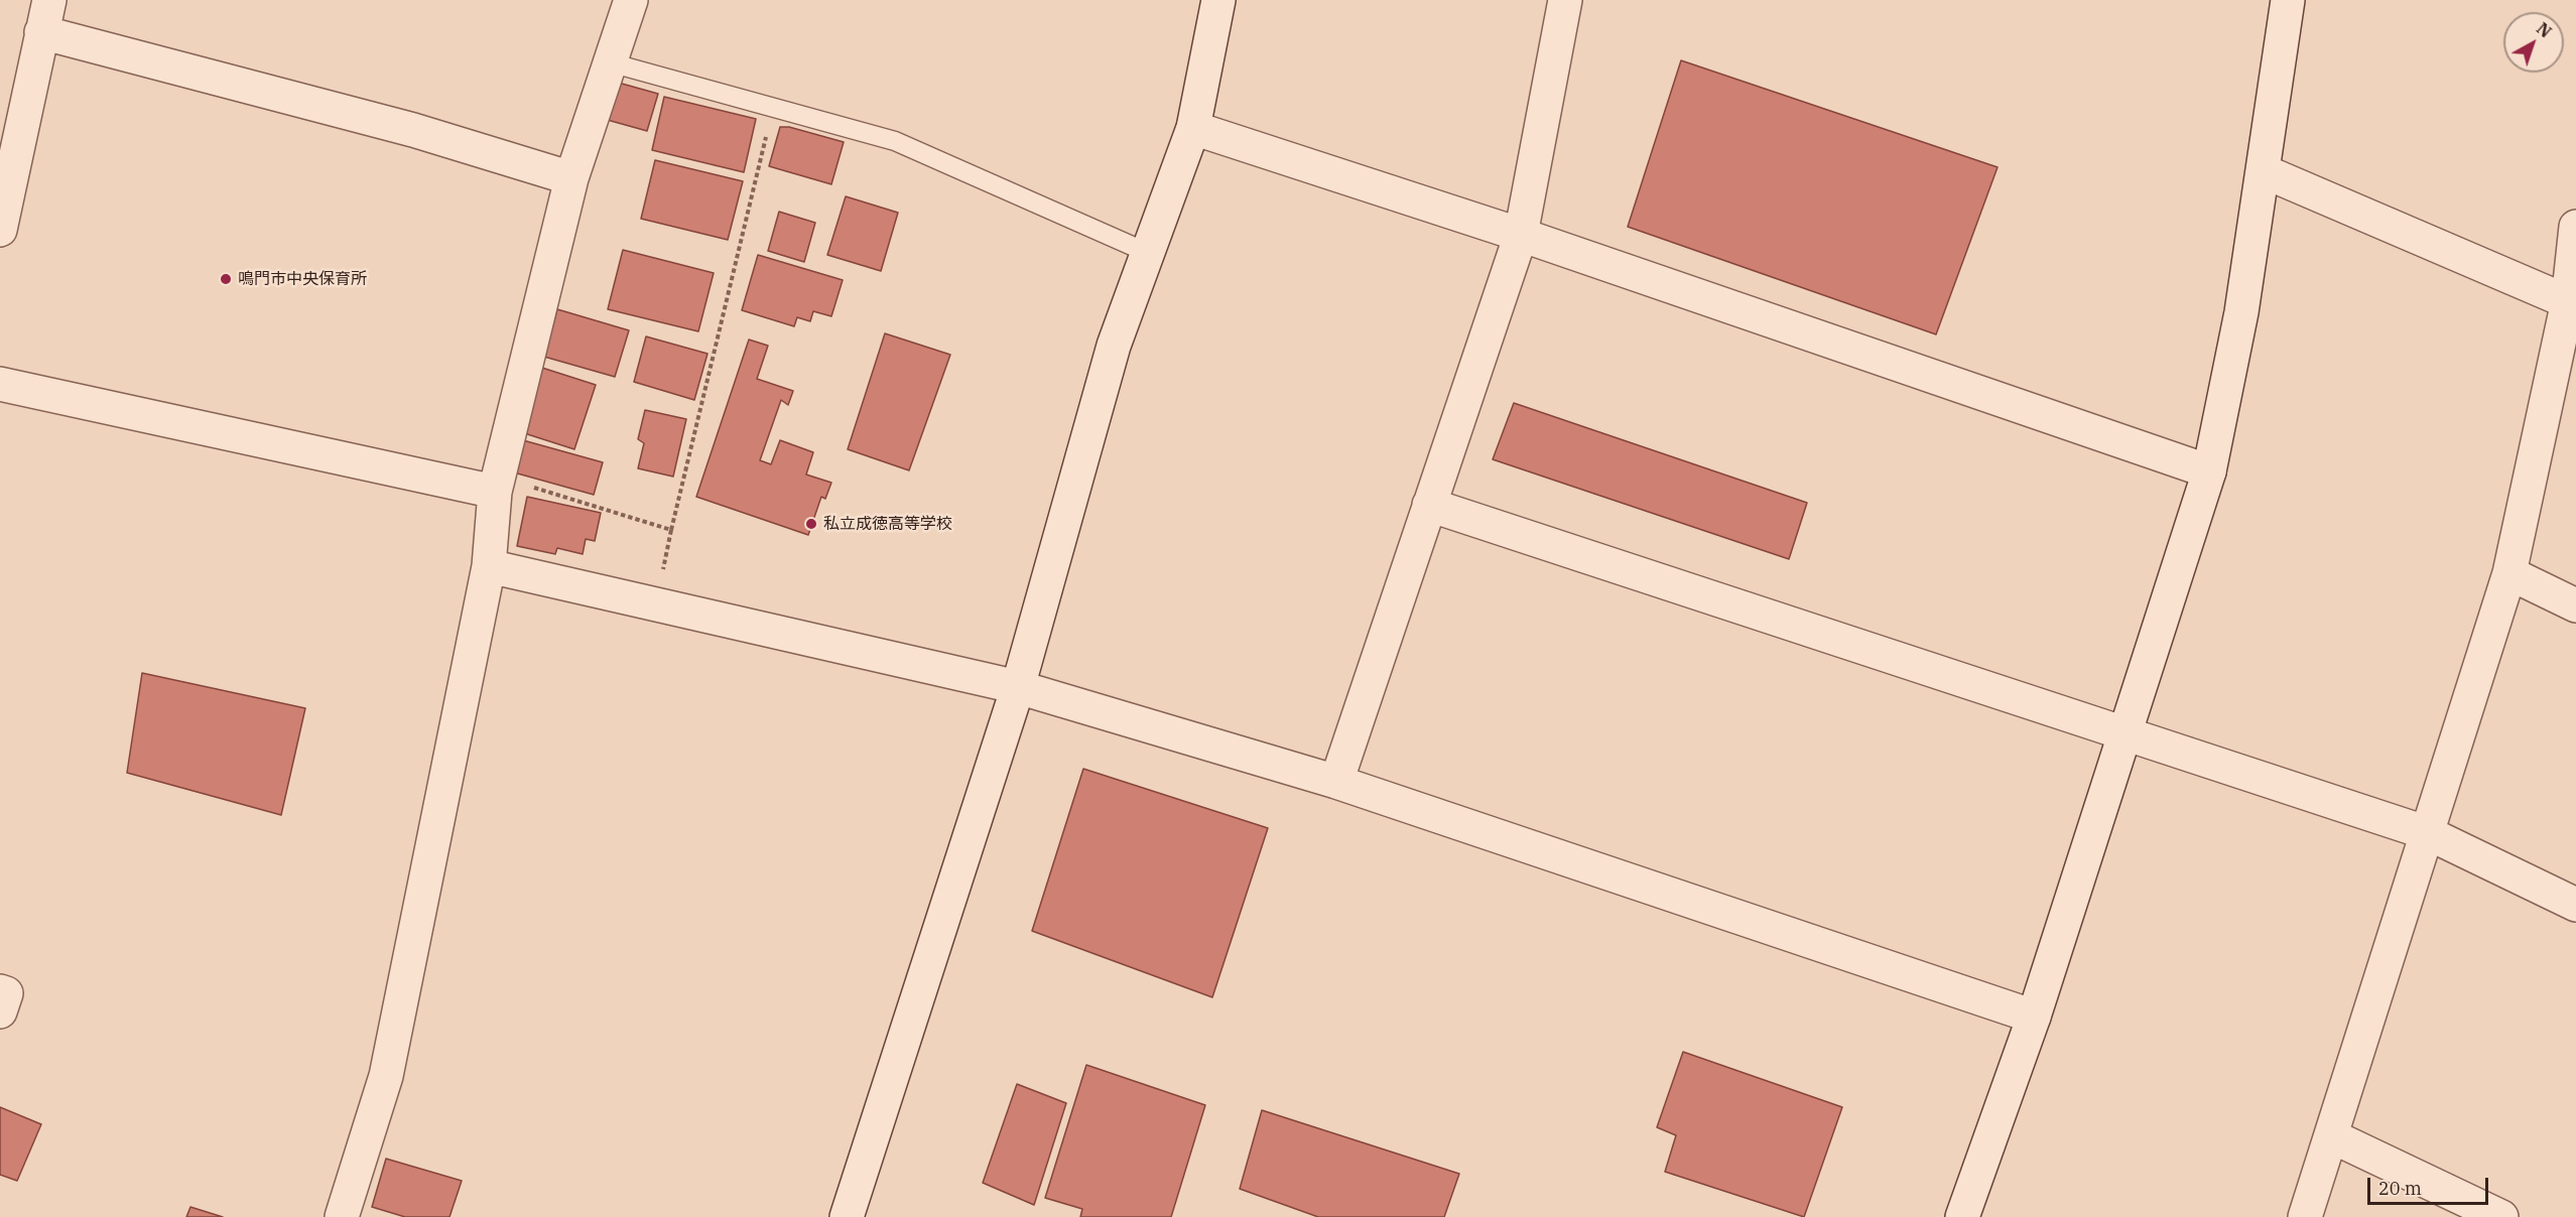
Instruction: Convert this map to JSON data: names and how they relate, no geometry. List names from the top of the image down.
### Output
{
  "places": ["鳴門市中央保育所", "私立成徳高等学校"],
  "scale_bar": "20 m",
  "north": "top right"
}
